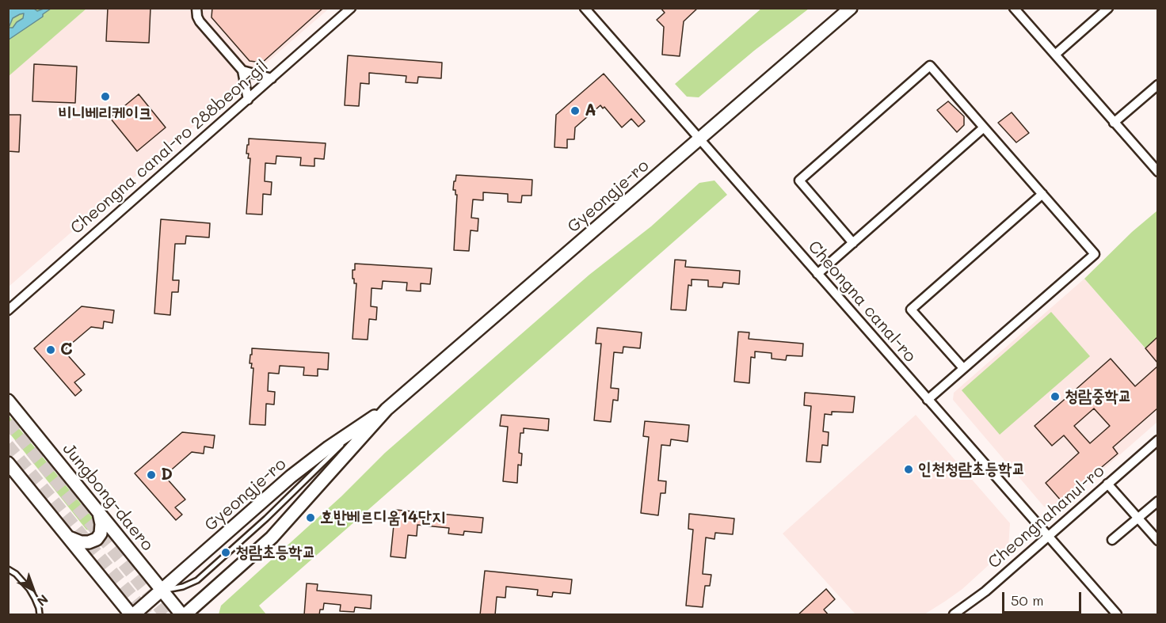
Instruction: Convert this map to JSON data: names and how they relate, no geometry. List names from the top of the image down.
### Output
{
  "streets": {
    "main road": ["Gyeongje-ro", "Jungbong-daero"],
    "street": ["Cheongna canal-ro 288beon-gil", "Cheongna canal-ro", "Cheongnahanul-ro"]
  },
  "crossings": [
    ["Gyeongje-ro", "Cheongna canal-ro"],
    ["Gyeongje-ro", "Jungbong-daero"],
    ["Cheongna canal-ro", "Cheongnahanul-ro"]
  ],
  "places": [
    "비니베리케이크",
    "A",
    "C",
    "청람중학교",
    "인천청람초등학교",
    "D",
    "호반베르디움14단지",
    "청람초등학교"
  ],
  "scale_bar": "50 m",
  "north": "bottom right"
}
